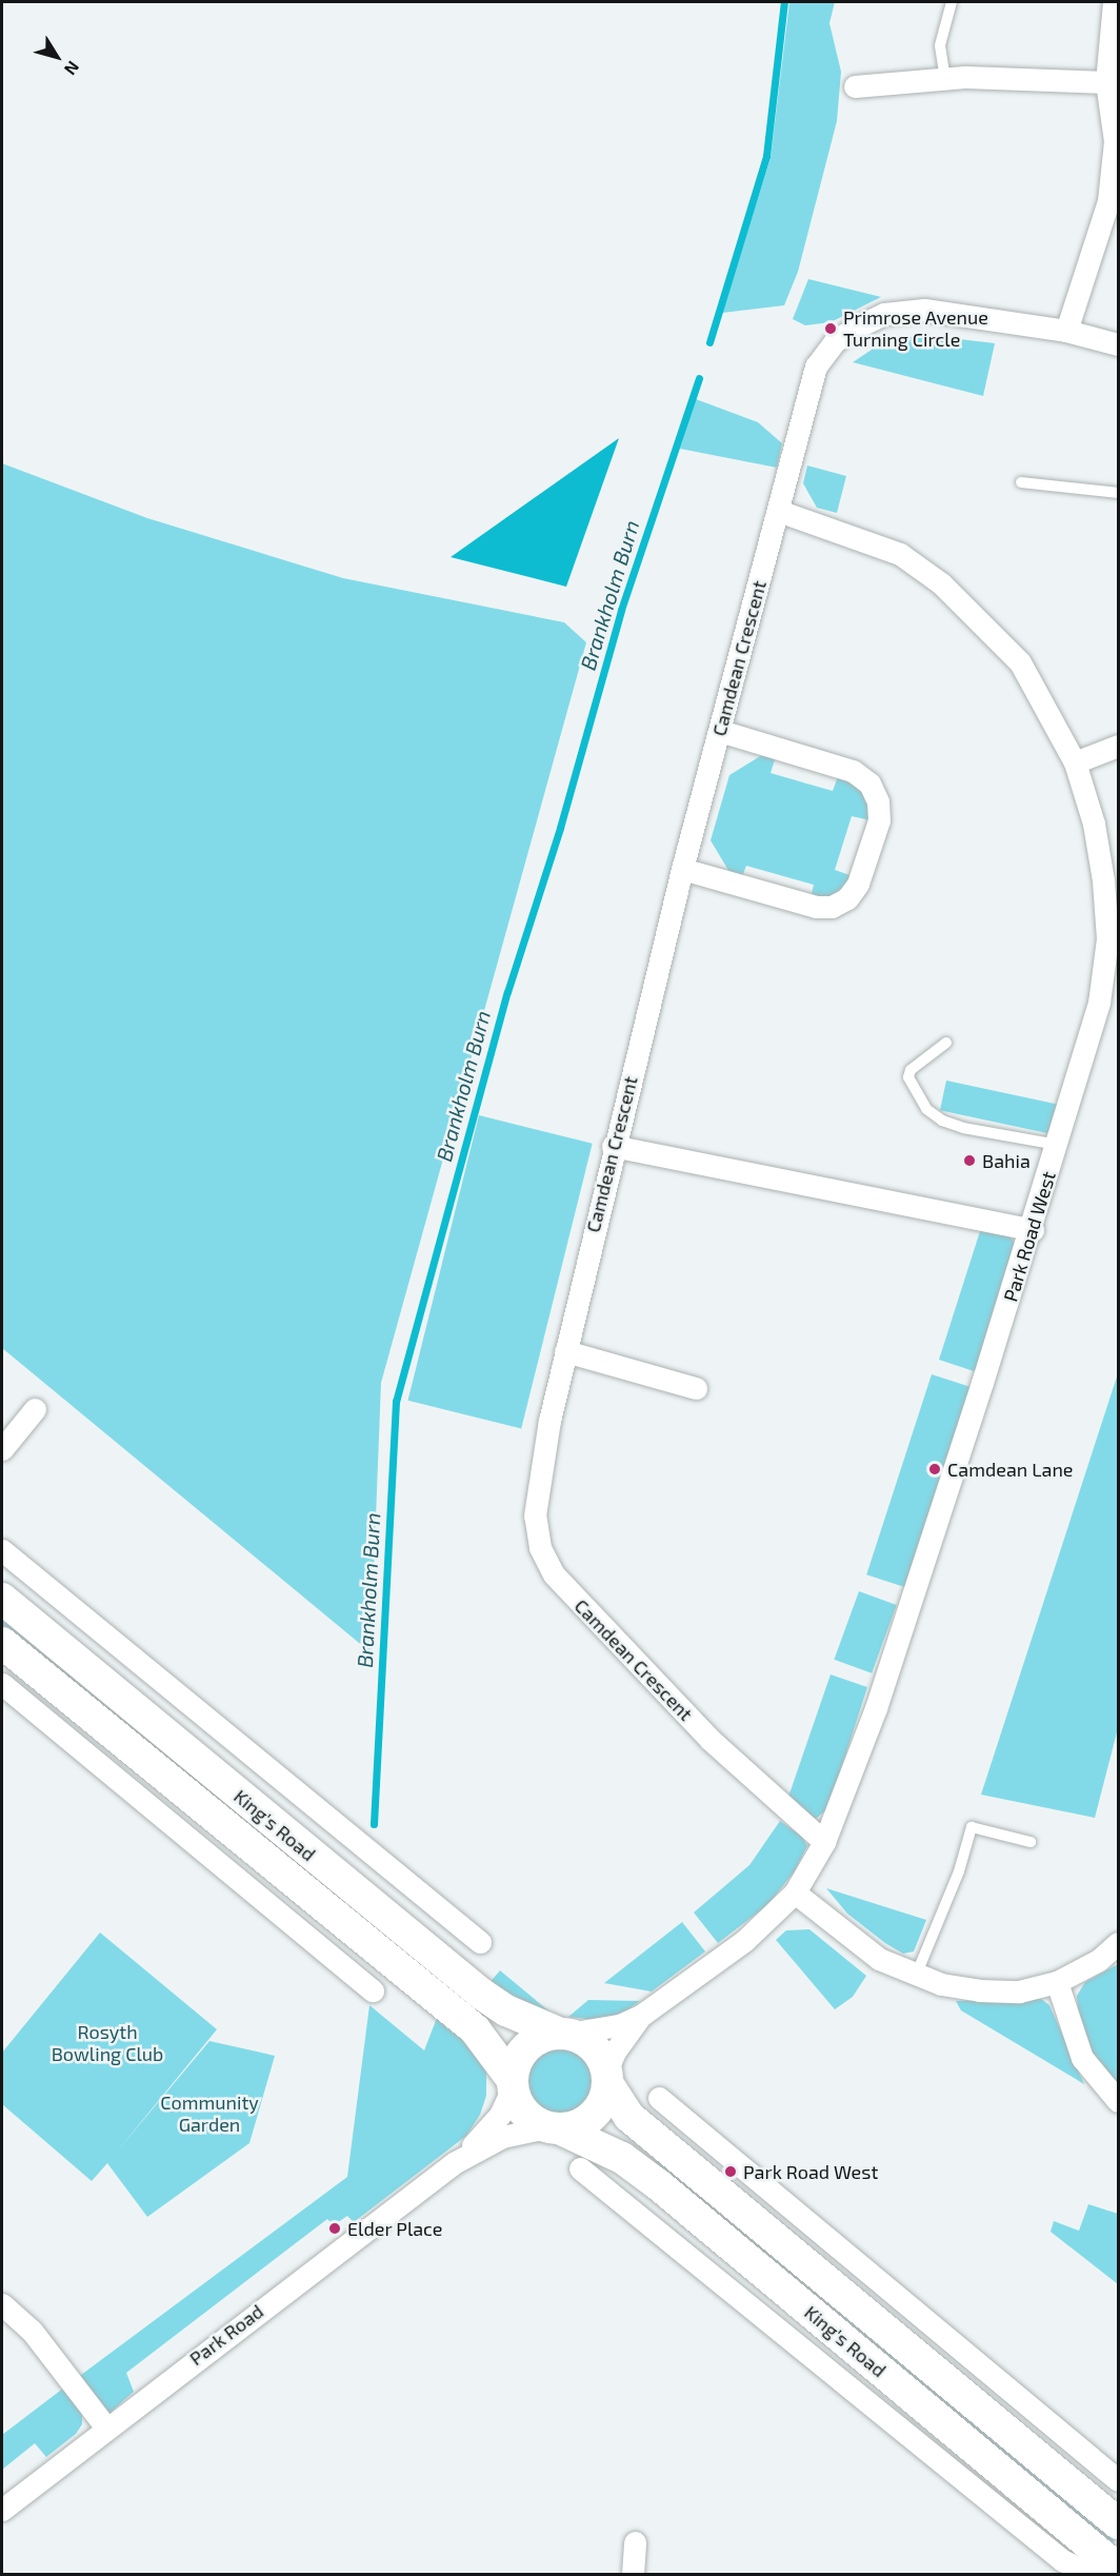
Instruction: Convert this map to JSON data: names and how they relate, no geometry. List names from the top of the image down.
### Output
{
  "streets": {
    "main road": ["King's Road"],
    "street": ["Camdean Crescent", "Park Road West", "Park Road"]
  },
  "crossings": [
    ["Camdean Crescent", "Park Road West"],
    ["Park Road West", "King's Road"],
    ["Park Road West", "Park Road"],
    ["King's Road", "Park Road"]
  ],
  "water": ["Brankholm Burn"],
  "parks": ["Rosyth Bowling Club", "Community Garden"],
  "places": [
    "Primrose Avenue Turning Circle",
    "Bahia",
    "Camdean Lane",
    "Park Road West",
    "Elder Place"
  ],
  "north": "bottom right"
}
